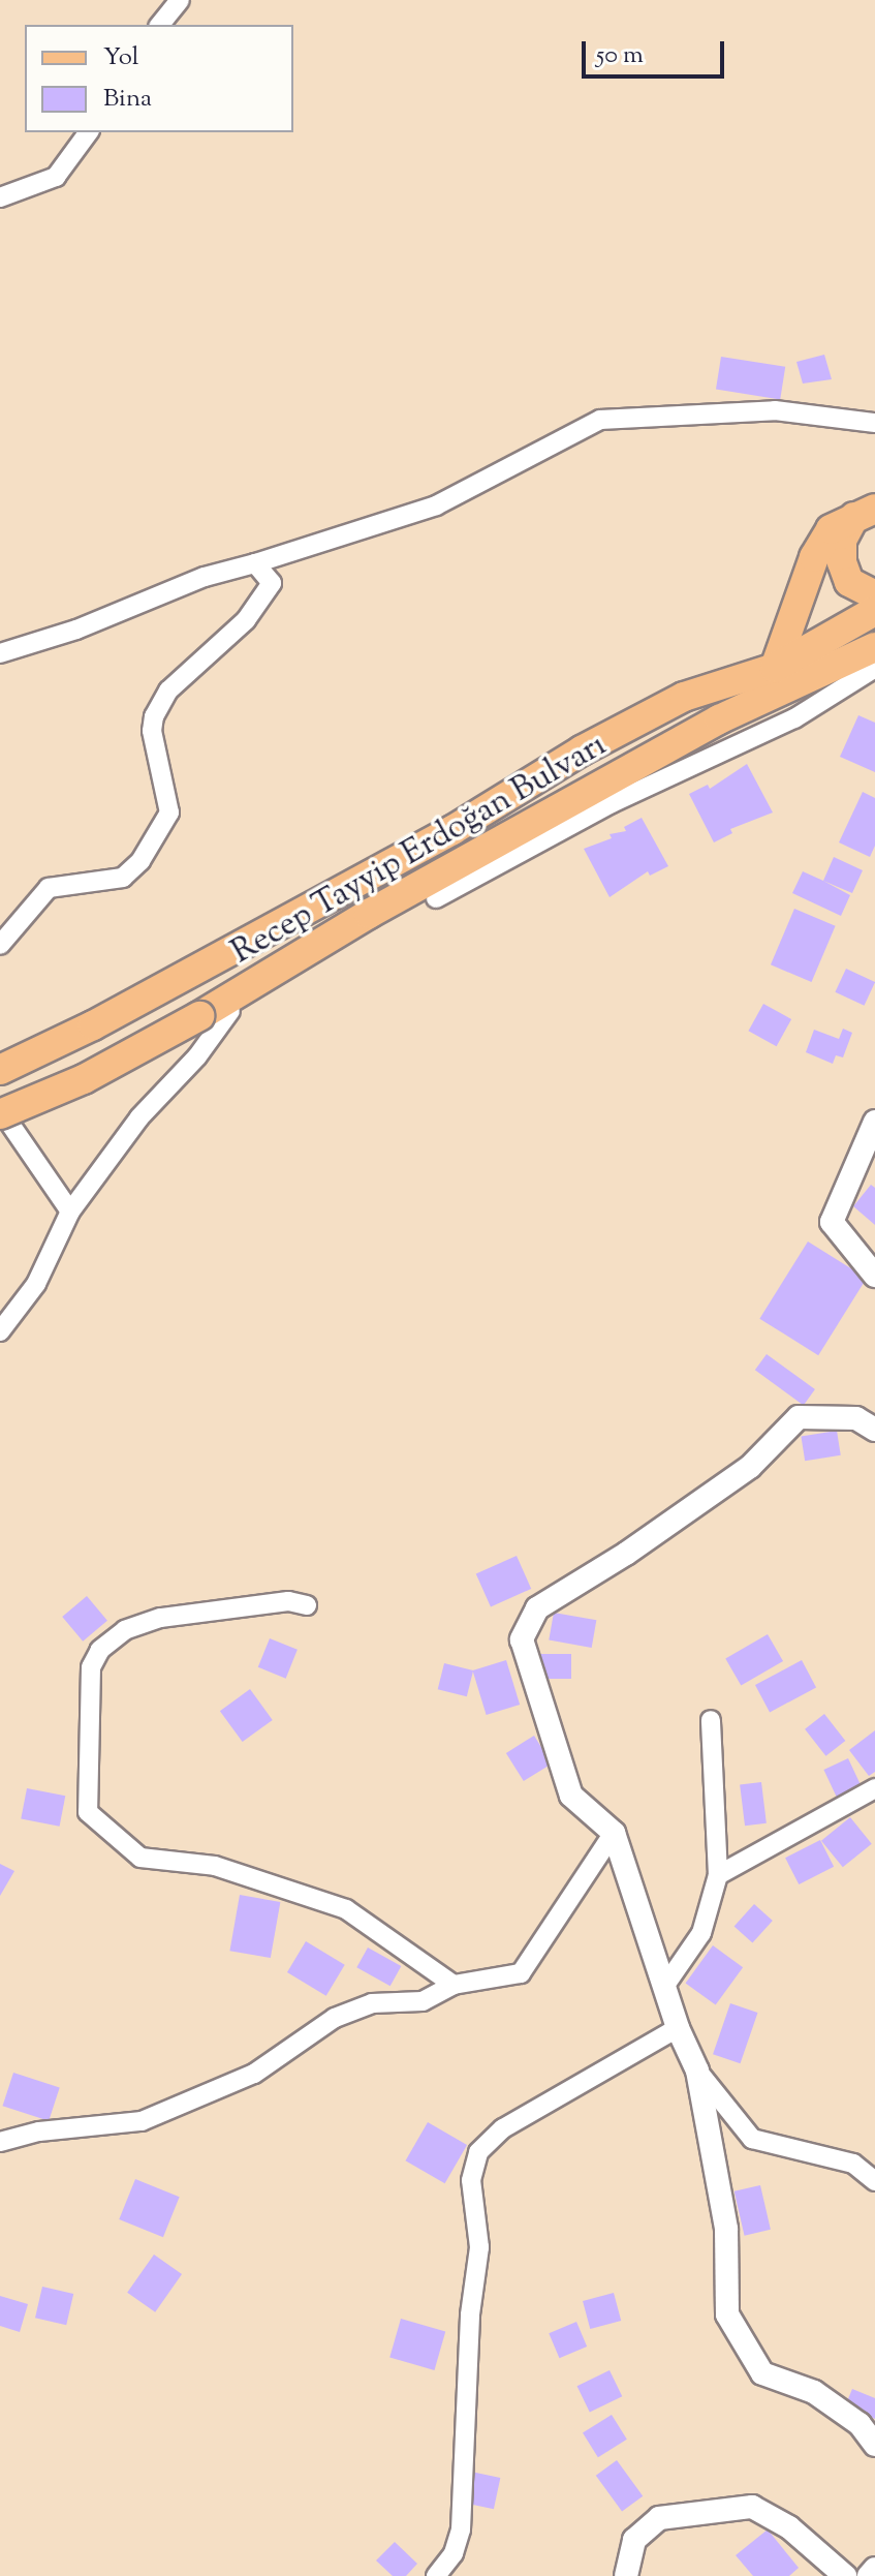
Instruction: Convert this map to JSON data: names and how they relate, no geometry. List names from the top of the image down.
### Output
{
  "streets": {
    "main road": ["Recep Tayyip Erdoğan Bulvarı"]
  },
  "legend": ["Yol", "Bina"],
  "scale_bar": "50 m"
}
